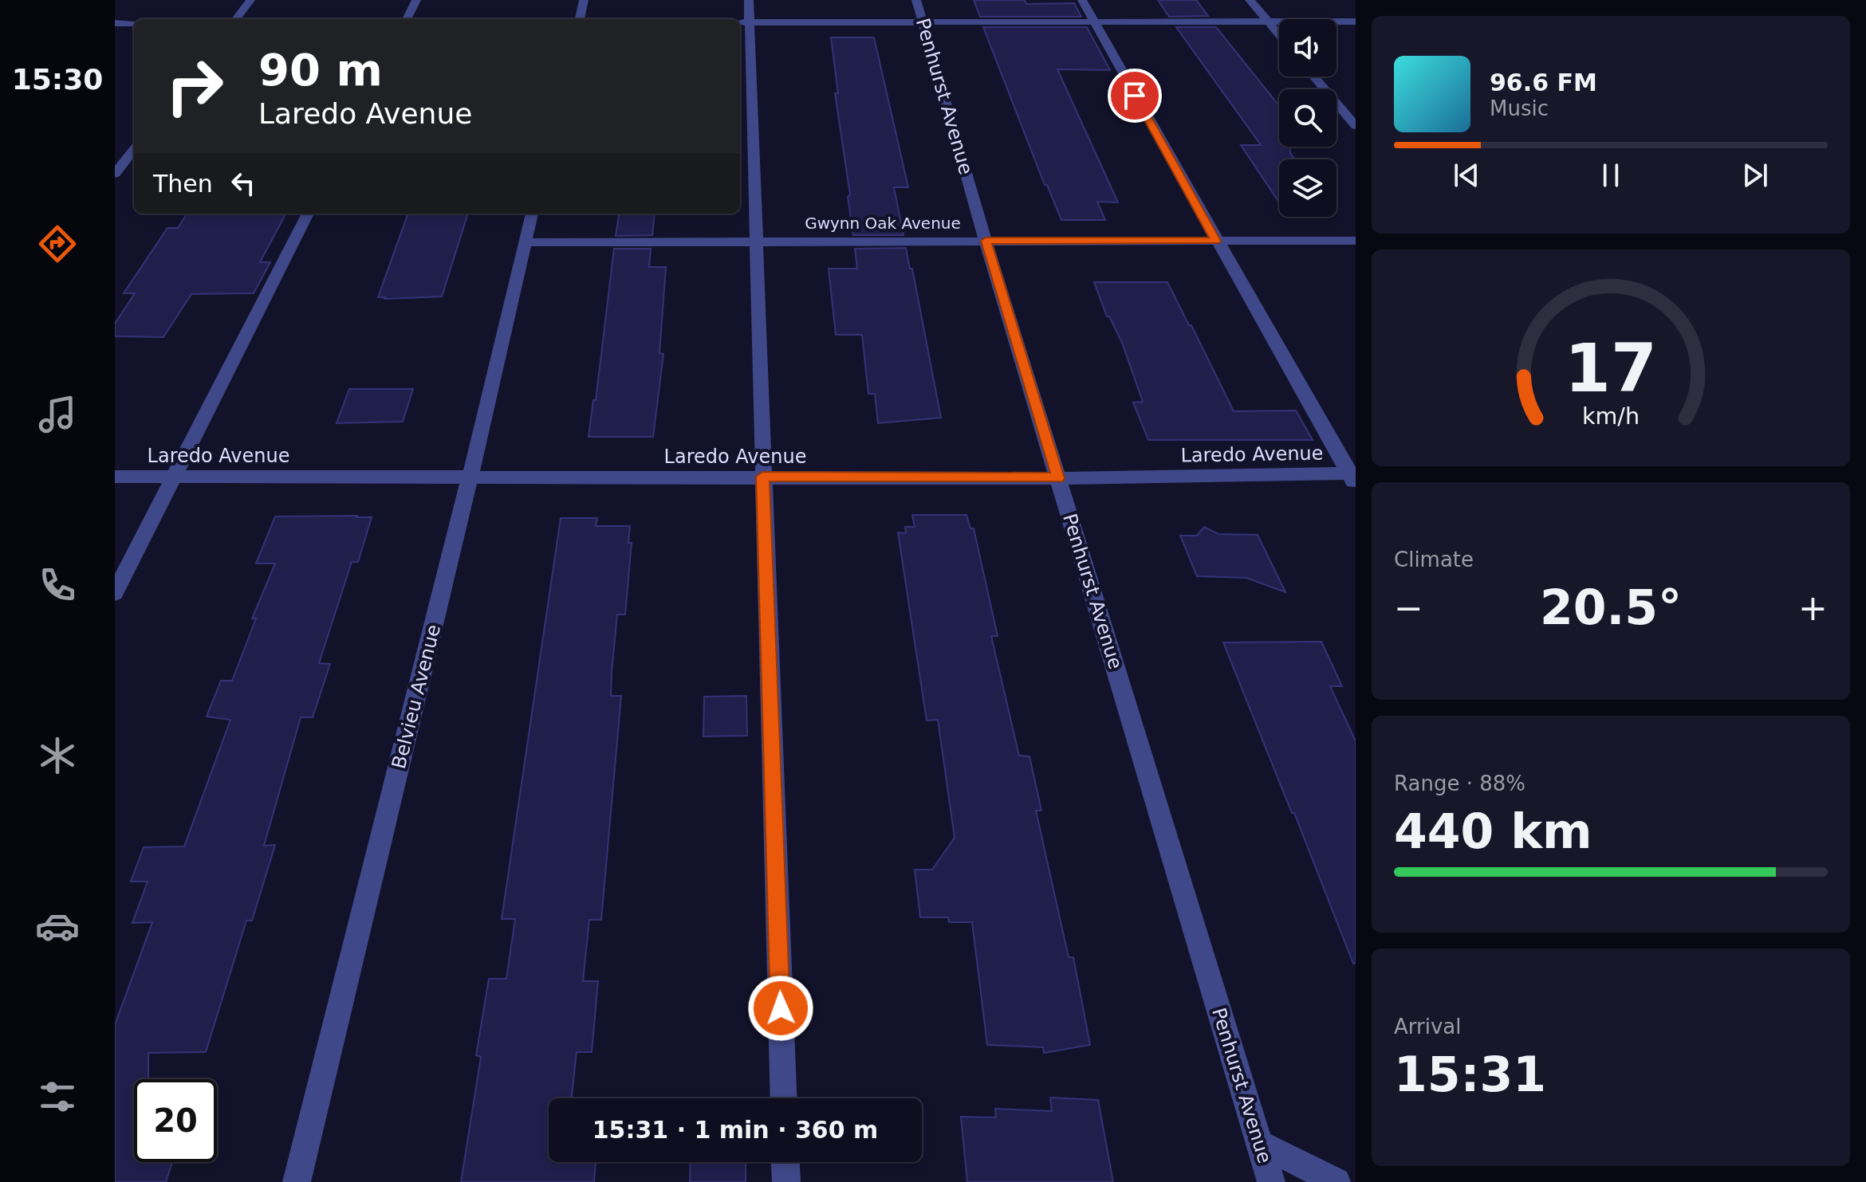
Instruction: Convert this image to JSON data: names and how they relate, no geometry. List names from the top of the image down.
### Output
{
  "streets": {
    "street": [
      "Penhurst Avenue",
      "Gwynn Oak Avenue",
      "Laredo Avenue",
      "Belvieu Avenue"
    ]
  },
  "crossings": [
    ["Penhurst Avenue", "Gwynn Oak Avenue"],
    ["Penhurst Avenue", "Laredo Avenue"],
    ["Gwynn Oak Avenue", "Belvieu Avenue"],
    ["Laredo Avenue", "Belvieu Avenue"]
  ],
  "page": {
    "tabs": "15:30",
    "turn": ["90 m", "Laredo Avenue"],
    "song": ["96.6 FM", "Music"],
    "then": "Then",
    "tile": [
      "Climate",
      ["Range · 88%", "440 km"],
      ["Arrival", "15:31"]
    ],
    "heat": ["−", "20.5°", "+"],
    "limit": "20",
    "trip": "15:31 · 1 min · 360 m",
    "gauge": ["17", "km/h"]
  }
}
